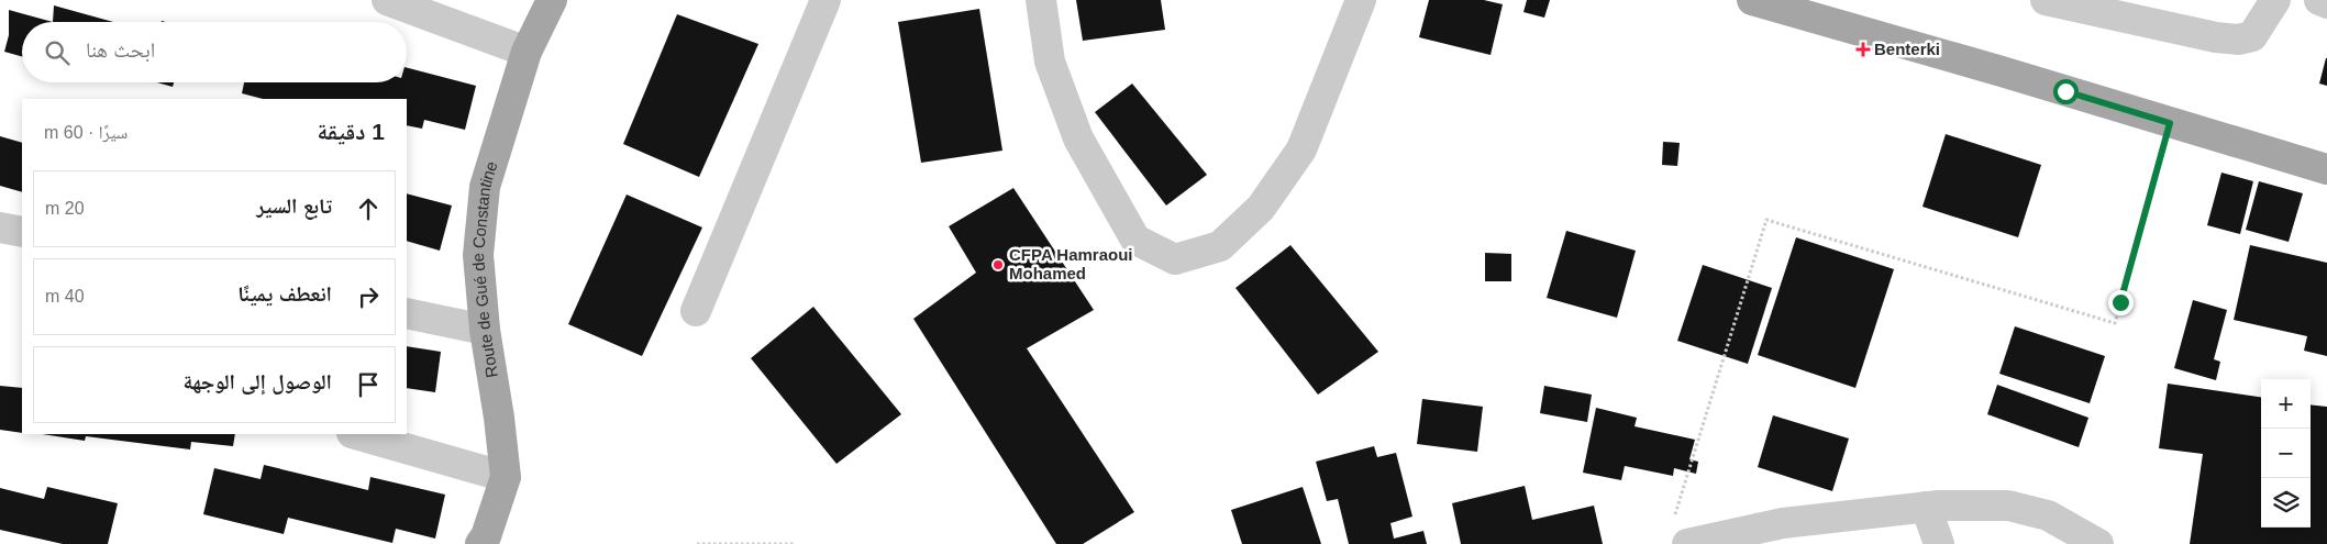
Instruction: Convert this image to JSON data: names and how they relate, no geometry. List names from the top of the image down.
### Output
{
  "streets": {
    "main road": ["Route de Gué de Constantine"]
  },
  "places": {
    "health": ["Benterki"],
    "other": ["CFPA Hamraoui Mohamed"]
  },
  "page": {
    "search": "ابحث هنا",
    "heading": ["1 دقيقة", "سيرًا · 60 m"],
    "list": [
      ["تابع السير", "20 m"],
      ["انعطف يمينًا", "40 m"],
      "الوصول إلى الوجهة"
    ],
    "map_buttons": ["+", "−"]
  }
}
